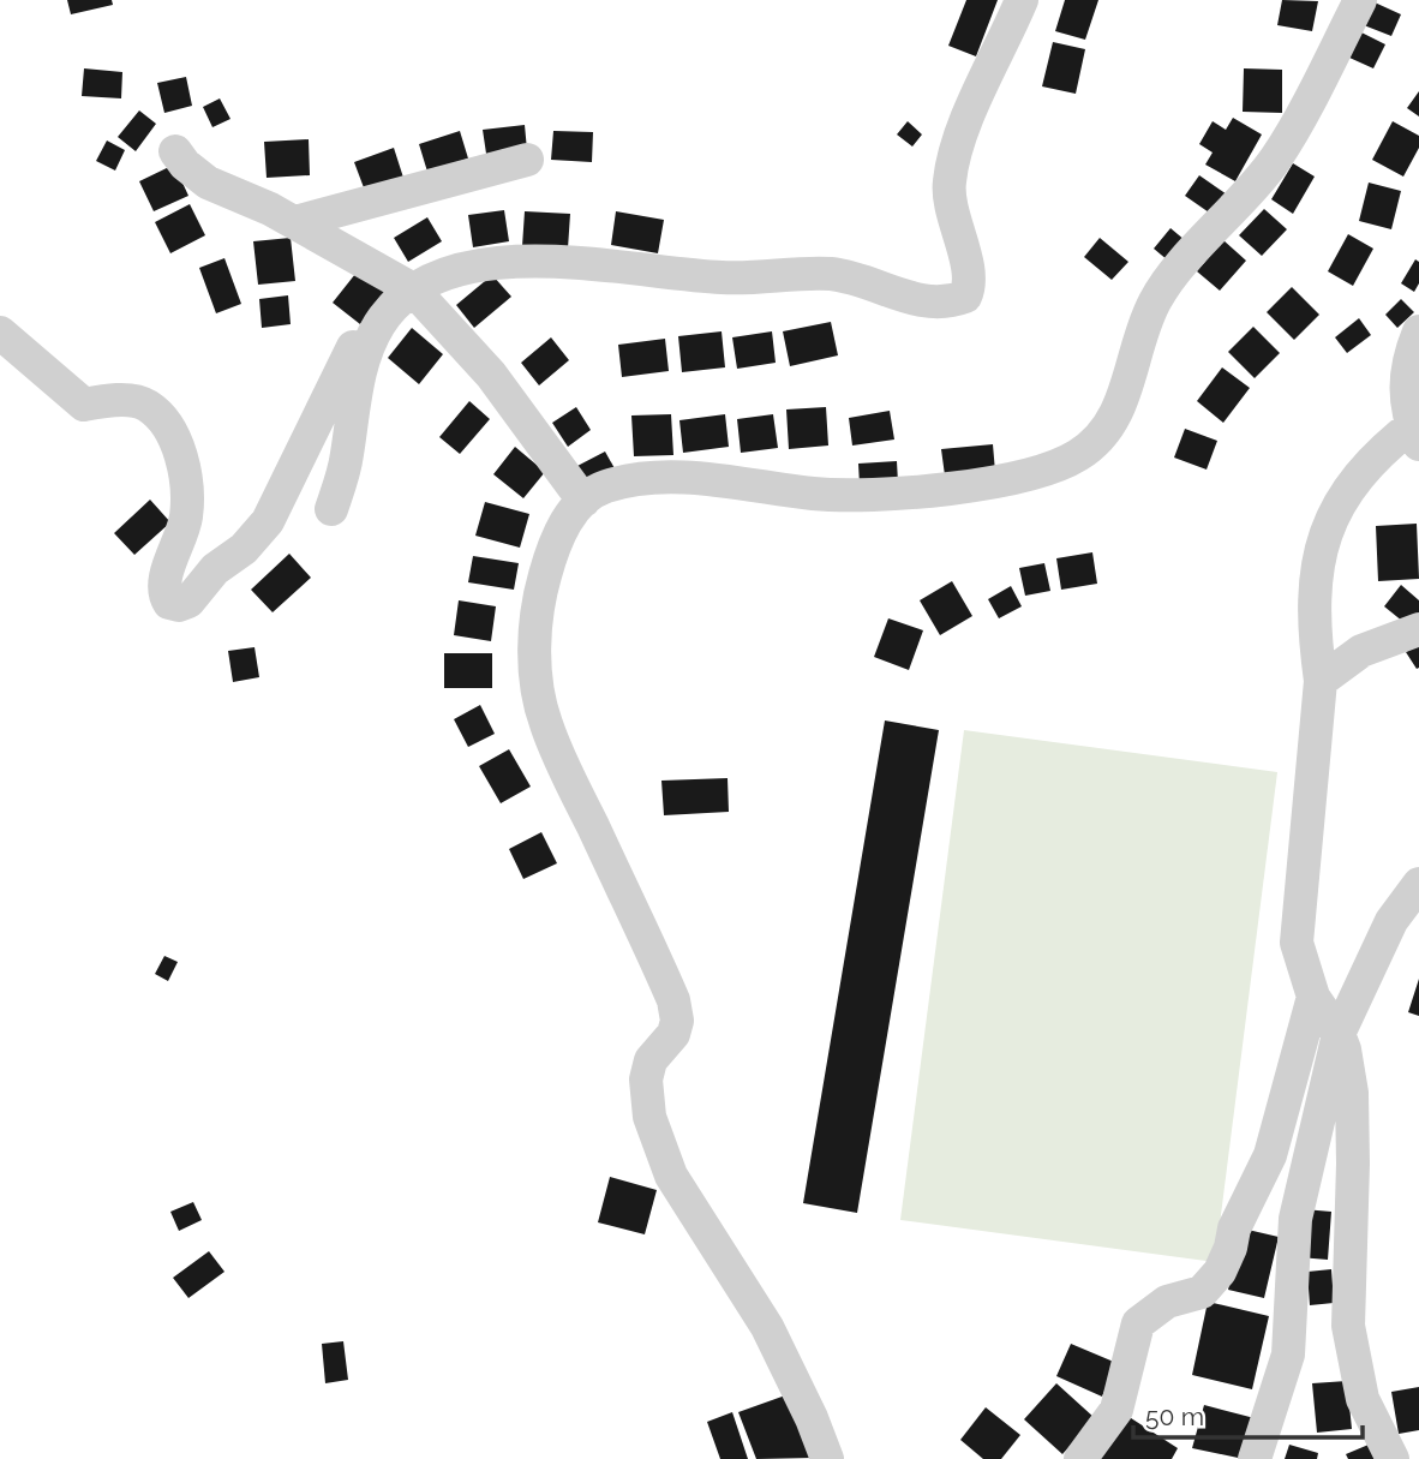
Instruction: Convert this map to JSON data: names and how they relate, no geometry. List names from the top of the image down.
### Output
{
  "scale_bar": "50 m"
}
